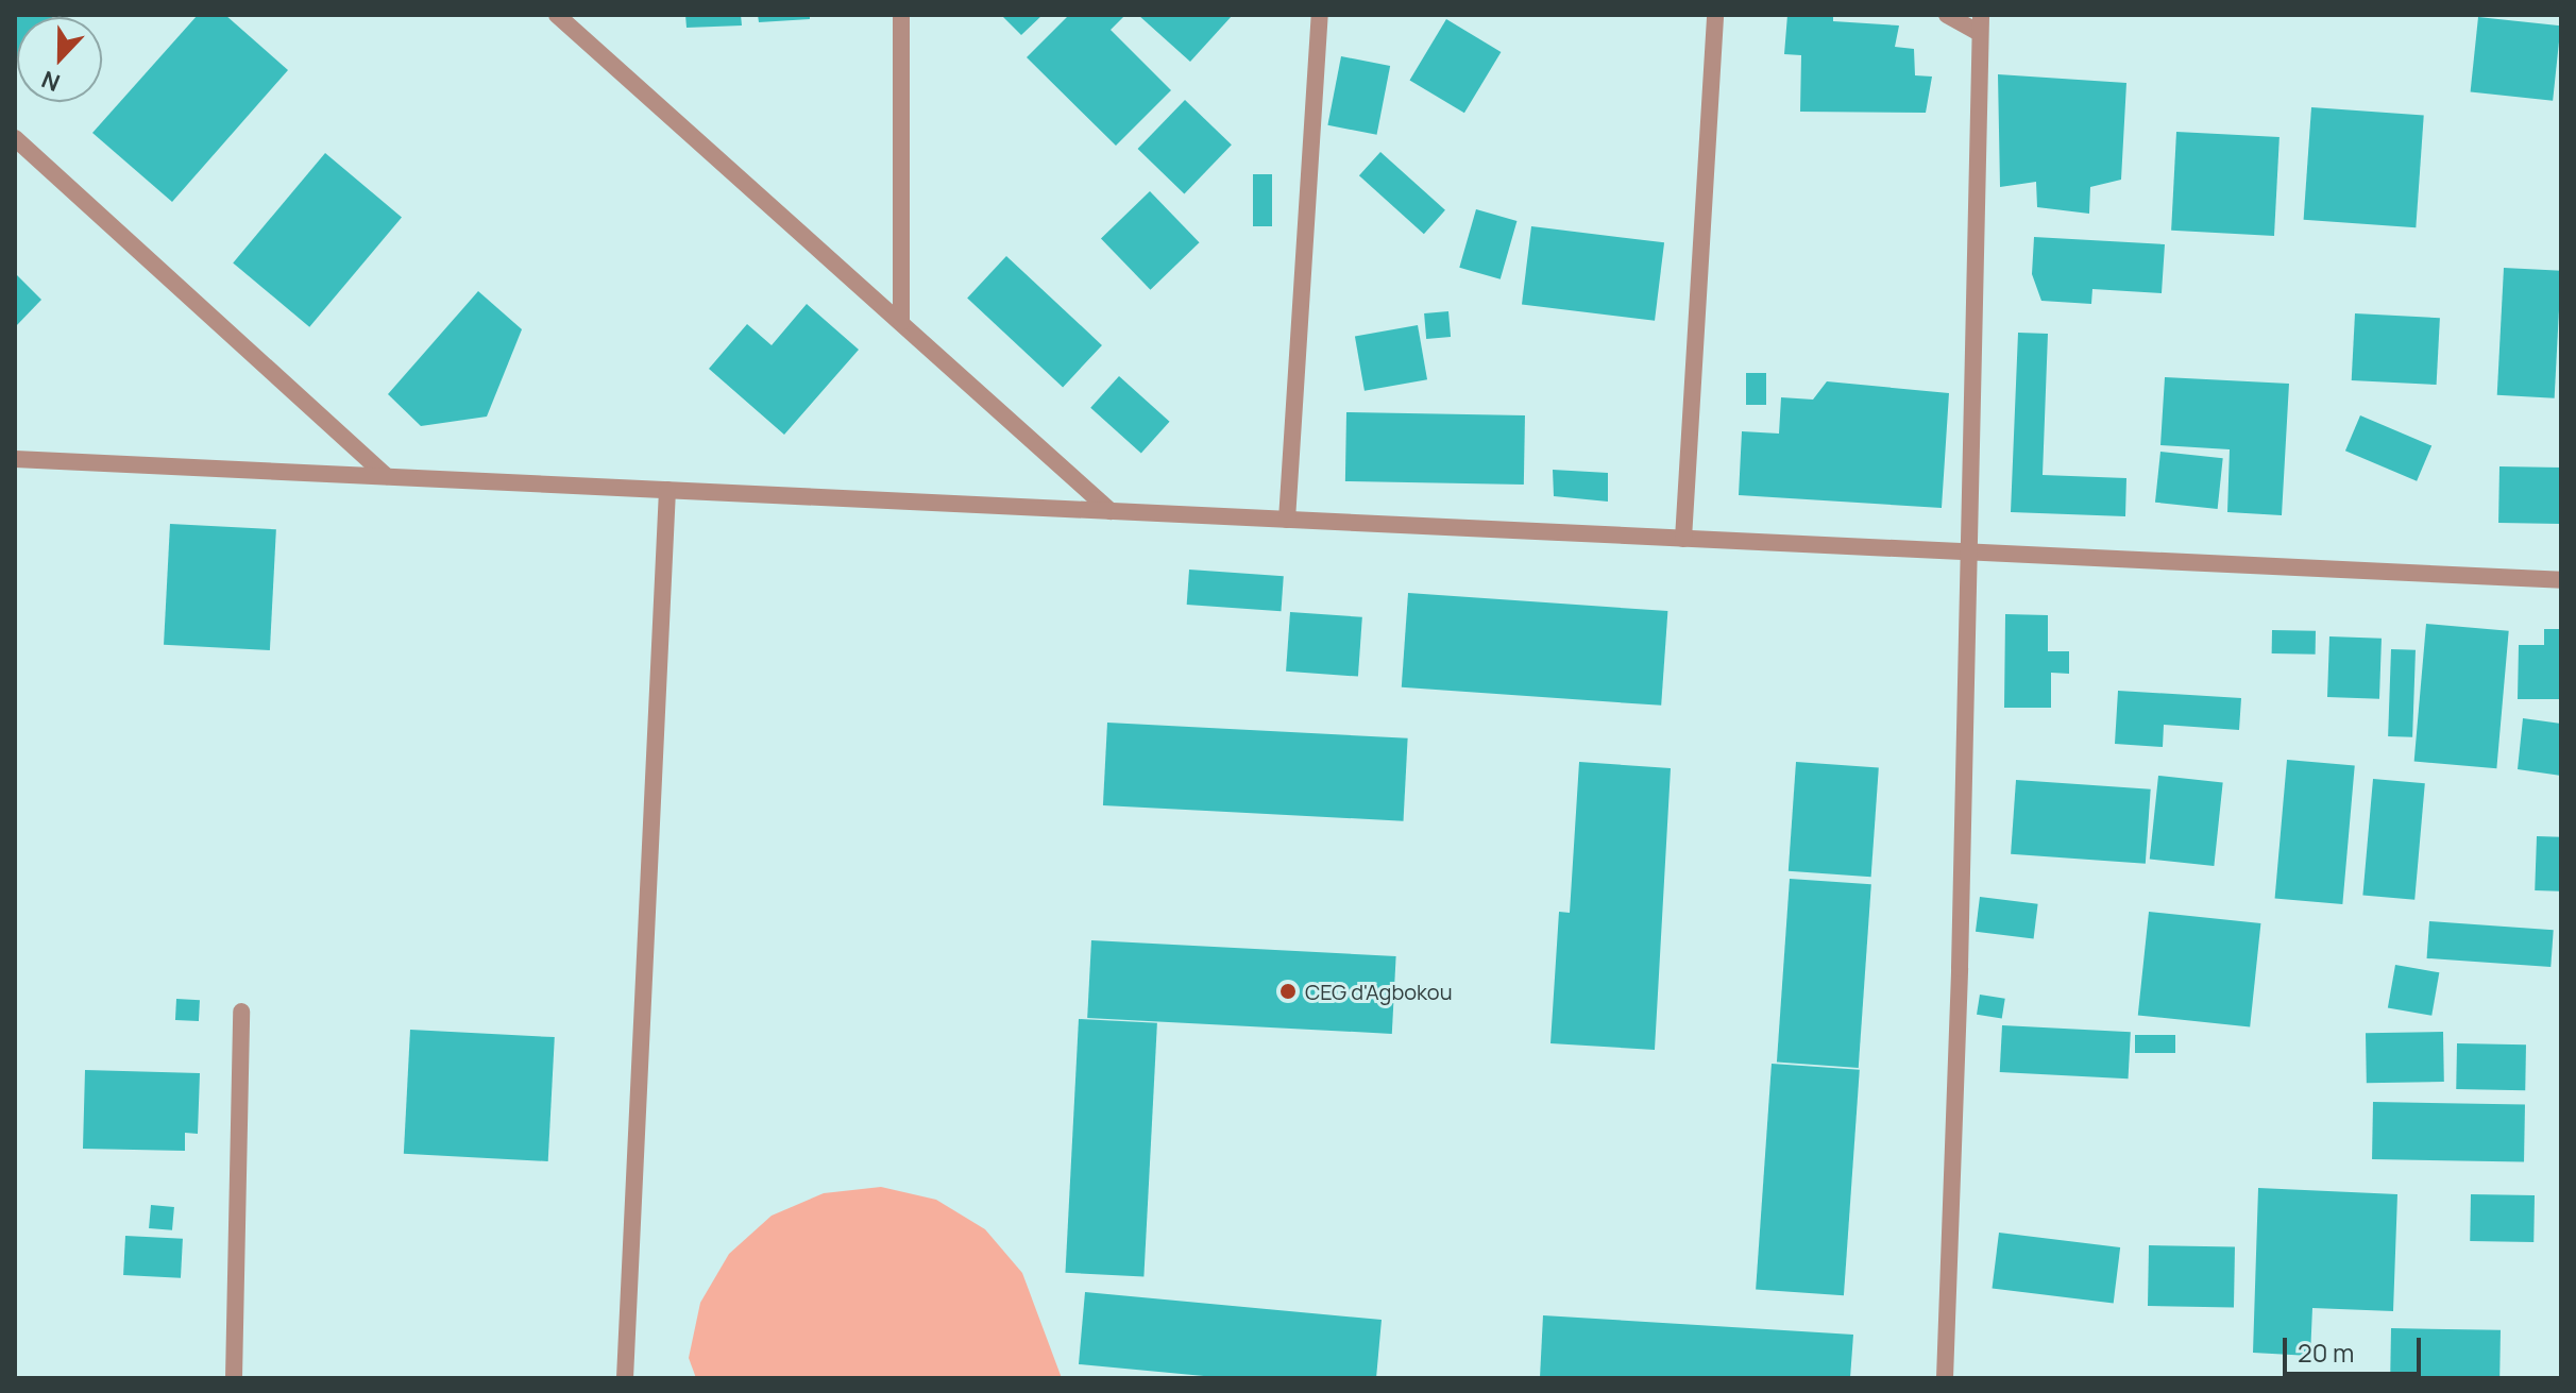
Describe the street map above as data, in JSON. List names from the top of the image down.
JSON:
{
  "places": ["CEG d'Agbokou"],
  "scale_bar": "20 m",
  "north": "bottom"
}
